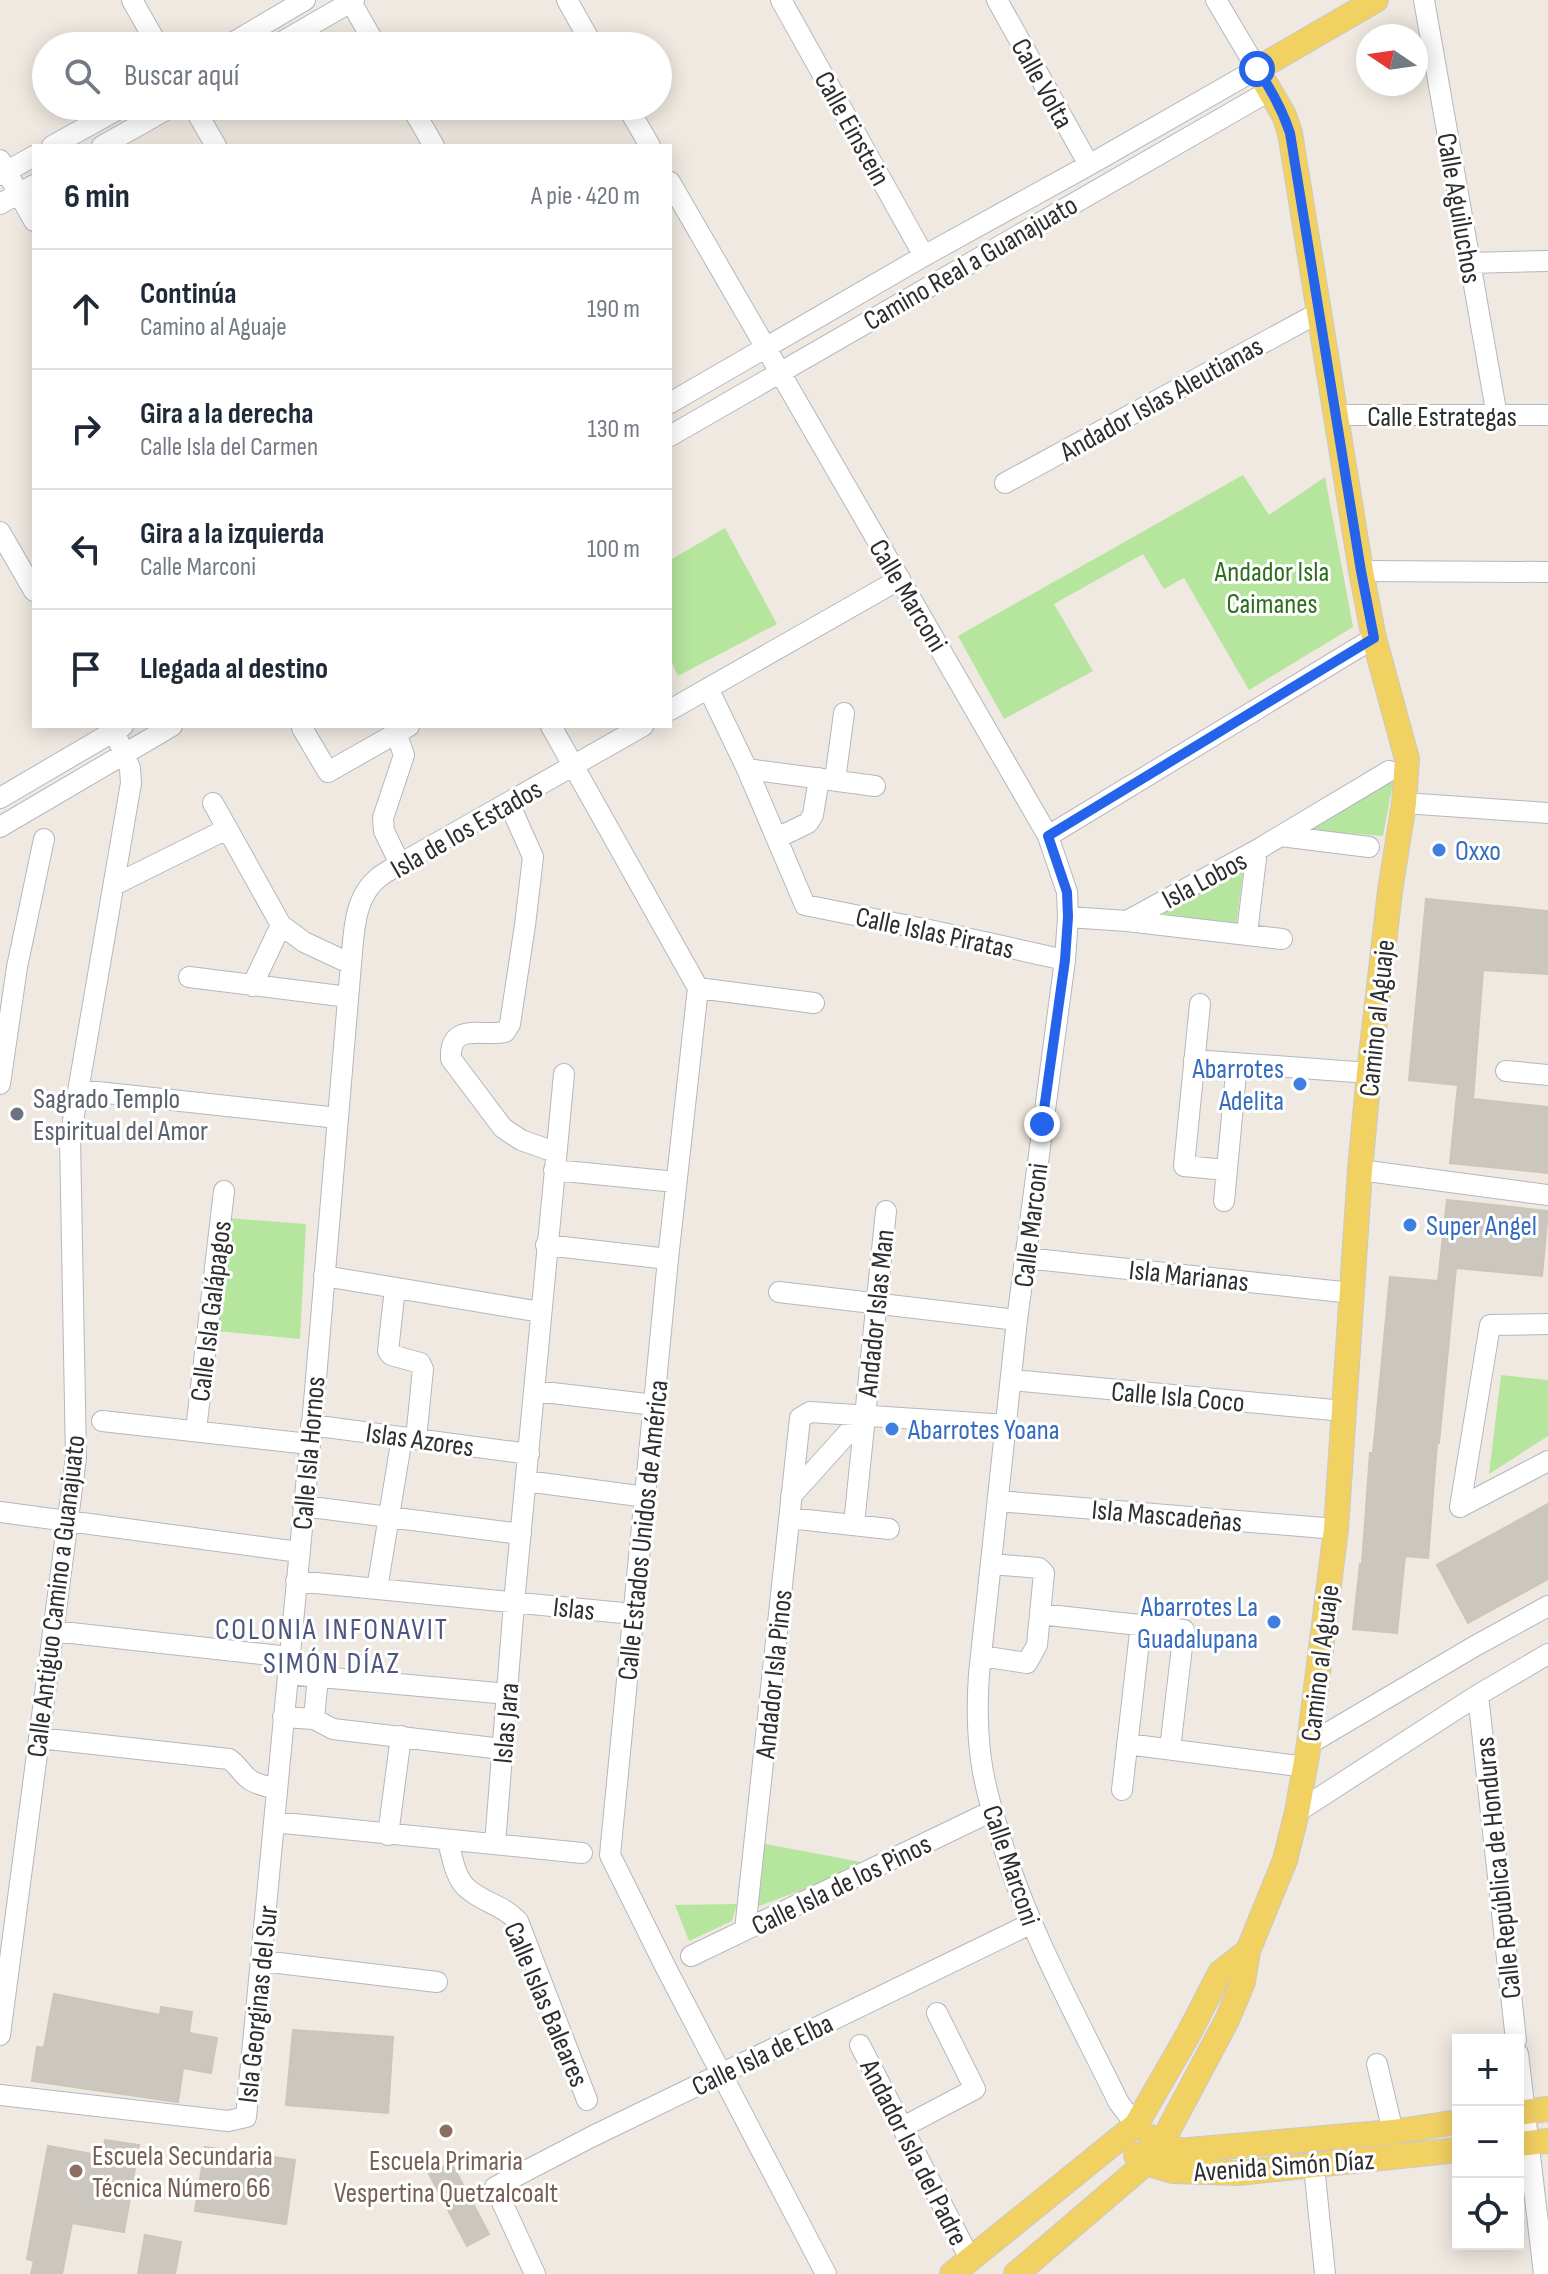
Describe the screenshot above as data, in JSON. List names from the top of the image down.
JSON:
{
  "streets": {
    "main road": ["Camino al Aguaje", "Avenida Simón Díaz"],
    "street": [
      "Calle Volta",
      "Calle Einstein",
      "Calle Aguiluchos",
      "Camino Real a Guanajuato",
      "Andador Islas Aleutianas",
      "Calle Estrategas",
      "Calle Marconi",
      "Isla de los Estados",
      "Isla Lobos",
      "Calle Islas Piratas",
      "Isla Marianas",
      "Calle Isla Galápagos",
      "Andador Islas Man",
      "Calle Isla Coco",
      "Islas Azores",
      "Calle Isla Hornos",
      "Isla Mascadeñas",
      "Calle Estados Unidos de América",
      "Calle Antiguo Camino a Guanajuato",
      "Islas",
      "Andador Isla Pinos",
      "Islas Jara",
      "Calle República de Honduras",
      "Calle Isla de los Pinos",
      "Isla Georginas del Sur",
      "Calle Islas Baleares",
      "Calle Isla de Elba",
      "Andador Isla del Padre"
    ]
  },
  "crossings": [
    ["Calle Volta", "Camino Real a Guanajuato"],
    ["Calle Einstein", "Camino Real a Guanajuato"],
    ["Calle Aguiluchos", "Calle Estrategas"],
    ["Camino Real a Guanajuato", "Calle Marconi"],
    ["Camino Real a Guanajuato", "Camino al Aguaje"],
    ["Andador Islas Aleutianas", "Camino al Aguaje"],
    ["Calle Estrategas", "Camino al Aguaje"],
    ["Calle Marconi", "Isla Lobos"],
    ["Calle Marconi", "Calle Islas Piratas"],
    ["Calle Marconi", "Camino al Aguaje"],
    ["Calle Marconi", "Isla Marianas"],
    ["Calle Marconi", "Calle Isla Coco"],
    ["Calle Marconi", "Isla Mascadeñas"],
    ["Calle Marconi", "Calle Isla de los Pinos"],
    ["Calle Marconi", "Calle Isla de Elba"],
    ["Calle Marconi", "Avenida Simón Díaz"],
    ["Isla de los Estados", "Calle Isla Hornos"],
    ["Camino al Aguaje", "Isla Marianas"],
    ["Camino al Aguaje", "Calle Isla Coco"],
    ["Camino al Aguaje", "Isla Mascadeñas"],
    ["Camino al Aguaje", "Andador Isla del Padre"],
    ["Camino al Aguaje", "Avenida Simón Díaz"],
    ["Calle Isla Galápagos", "Islas Azores"],
    ["Andador Islas Man", "Andador Isla Pinos"],
    ["Islas Azores", "Calle Isla Hornos"],
    ["Islas Azores", "Islas Jara"],
    ["Calle Isla Hornos", "Isla Georginas del Sur"],
    ["Calle Estados Unidos de América", "Islas"],
    ["Calle Estados Unidos de América", "Calle Isla de Elba"],
    ["Islas", "Islas Jara"],
    ["Andador Isla Pinos", "Calle Isla de los Pinos"]
  ],
  "districts": ["COLONIA INFONAVIT SIMÓN DÍAZ"],
  "parks": ["Andador Isla Caimanes"],
  "places": [
    "Oxxo",
    "Abarrotes Adelita",
    "Sagrado Templo Espiritual del Amor",
    "Super Angel",
    "Abarrotes Yoana",
    "Abarrotes La Guadalupana",
    "Escuela Primaria Vespertina Quetzalcoalt",
    "Escuela Secundaria Técnica Número 66"
  ],
  "north": "left",
  "page": {
    "search": "Buscar aquí",
    "heading": ["6 min", "A pie · 420 m"],
    "list": [
      ["Continúa", "Camino al Aguaje", "190 m"],
      ["Gira a la derecha", "Calle Isla del Carmen", "130 m"],
      ["Gira a la izquierda", "Calle Marconi", "100 m"],
      "Llegada al destino"
    ],
    "map_buttons": ["+", "−"]
  }
}
